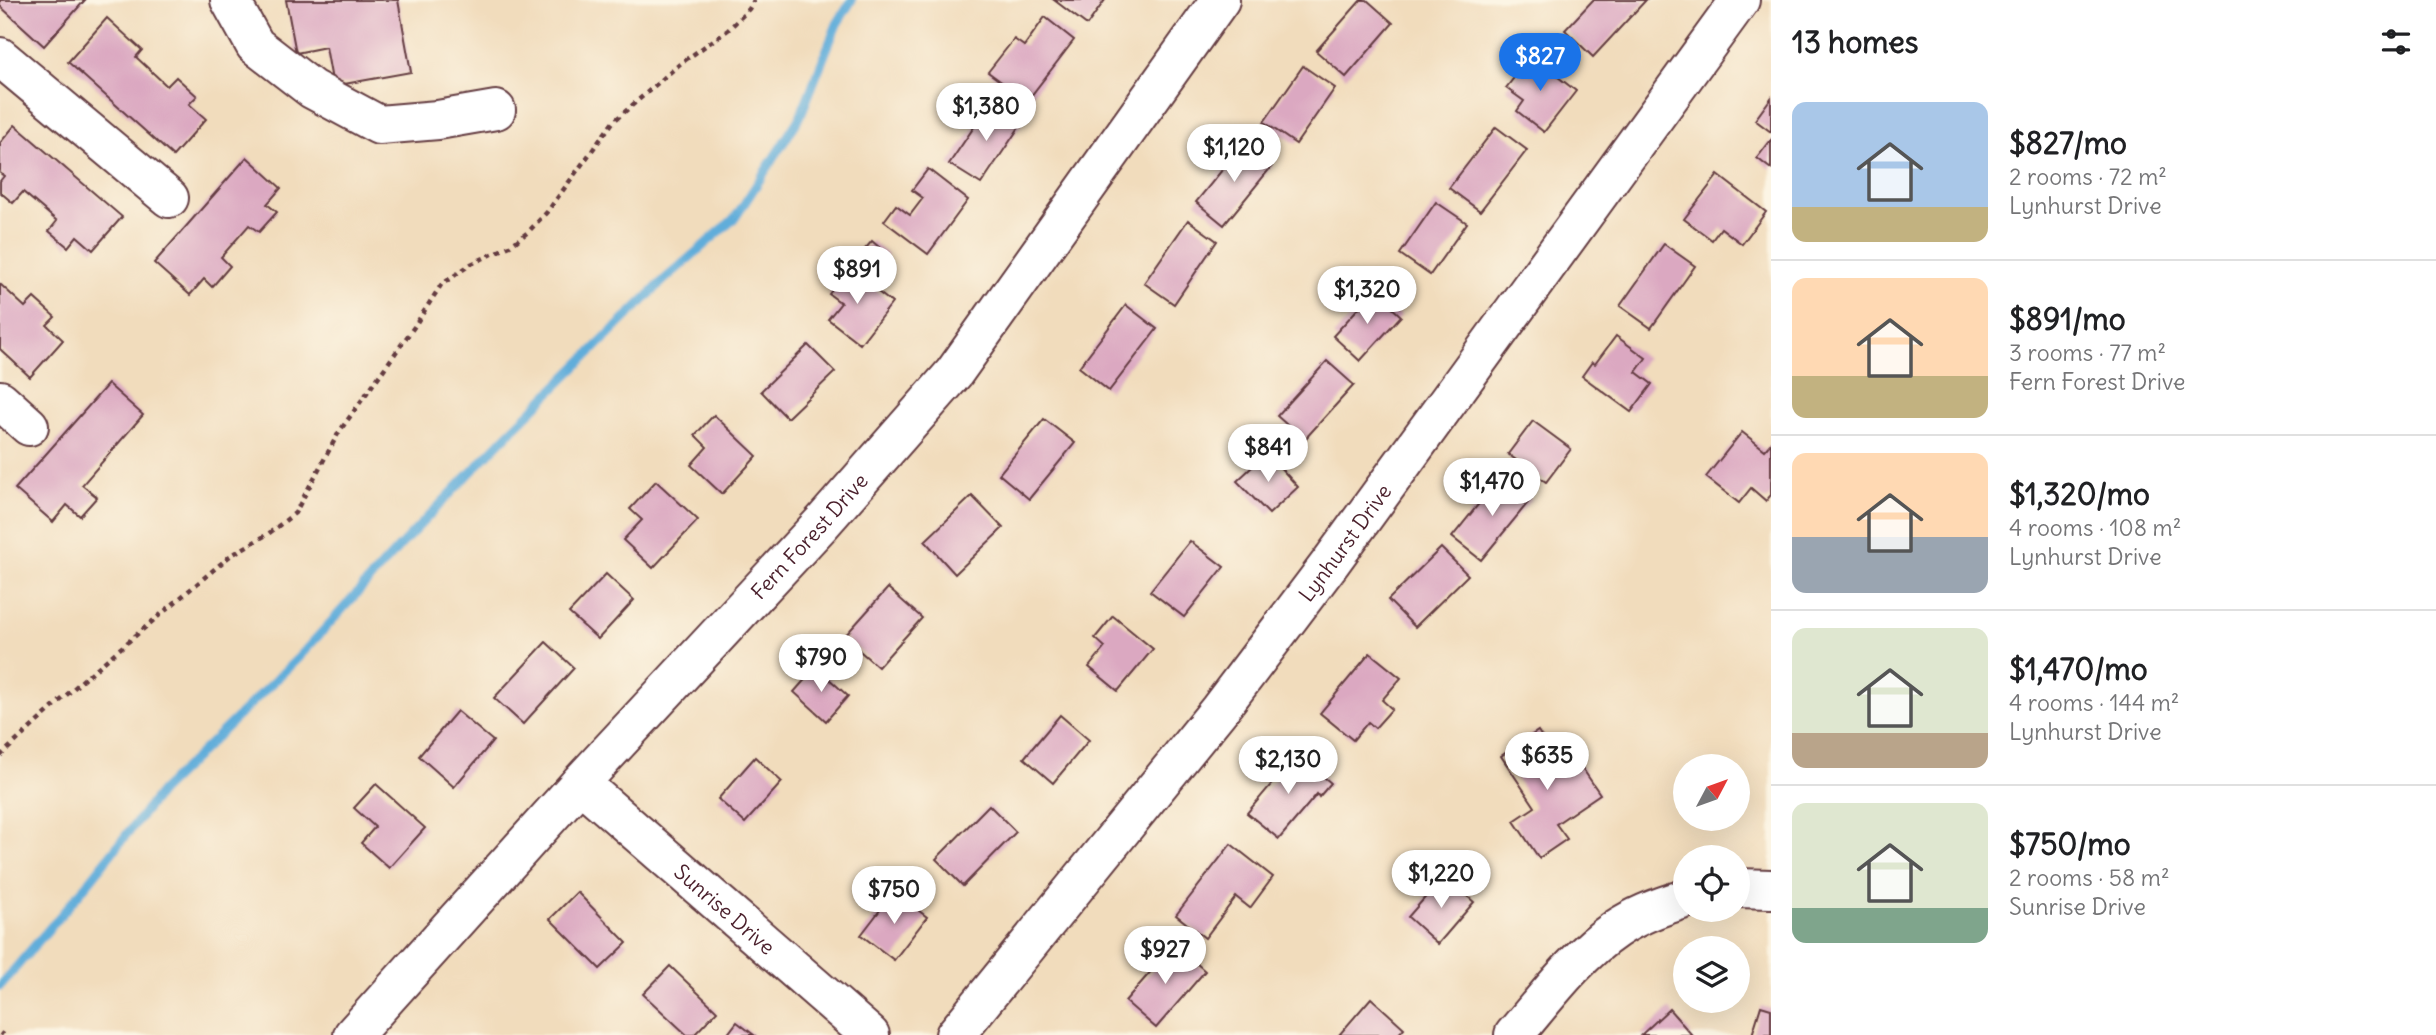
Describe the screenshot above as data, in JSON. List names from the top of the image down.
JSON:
{
  "streets": {
    "street": ["Fern Forest Drive", "Lynhurst Drive", "Sunrise Drive"]
  },
  "crossings": [
    ["Fern Forest Drive", "Sunrise Drive"]
  ],
  "north": "top right",
  "page": {
    "heading": "13 homes",
    "price": [
      "$827",
      "$1,380",
      "$1,120",
      "$891",
      "$1,320",
      "$841",
      "$1,470",
      "$790",
      "$635",
      "$2,130",
      "$1,220",
      "$750",
      "$927"
    ],
    "list": [
      {
        "name": "$827/mo",
        "note": "2 rooms · 72 m² · Lynhurst Drive"
      },
      {
        "name": "$891/mo",
        "note": "3 rooms · 77 m² · Fern Forest Drive"
      },
      {
        "name": "$1,320/mo",
        "note": "4 rooms · 108 m² · Lynhurst Drive"
      },
      {
        "name": "$1,470/mo",
        "note": "4 rooms · 144 m² · Lynhurst Drive"
      },
      {
        "name": "$750/mo",
        "note": "2 rooms · 58 m² · Sunrise Drive"
      }
    ]
  }
}
